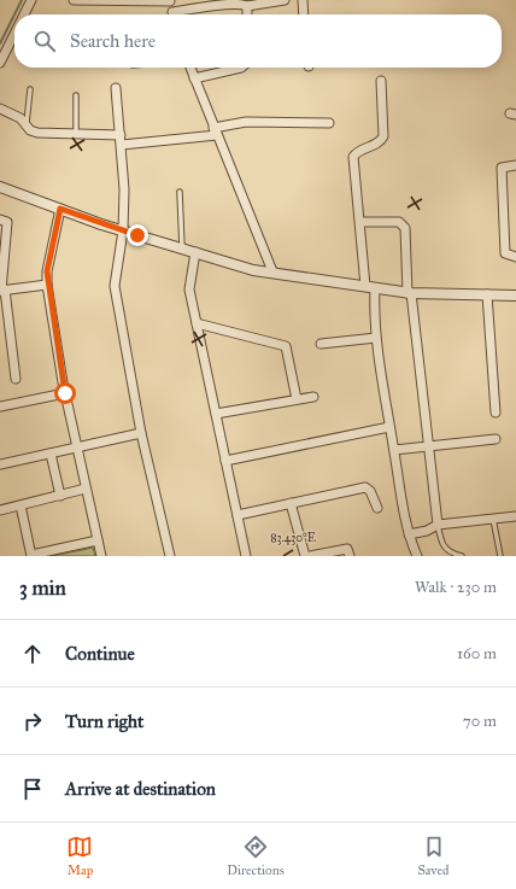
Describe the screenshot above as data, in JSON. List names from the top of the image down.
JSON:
{
  "page": {
    "search": "Search here",
    "heading": ["3 min", "Walk · 230 m"],
    "list": [
      ["Continue", "160 m"],
      ["Turn right", "70 m"],
      "Arrive at destination"
    ],
    "nav": ["Map", "Directions", "Saved"]
  },
  "coordinates": ["83.430°E"]
}
